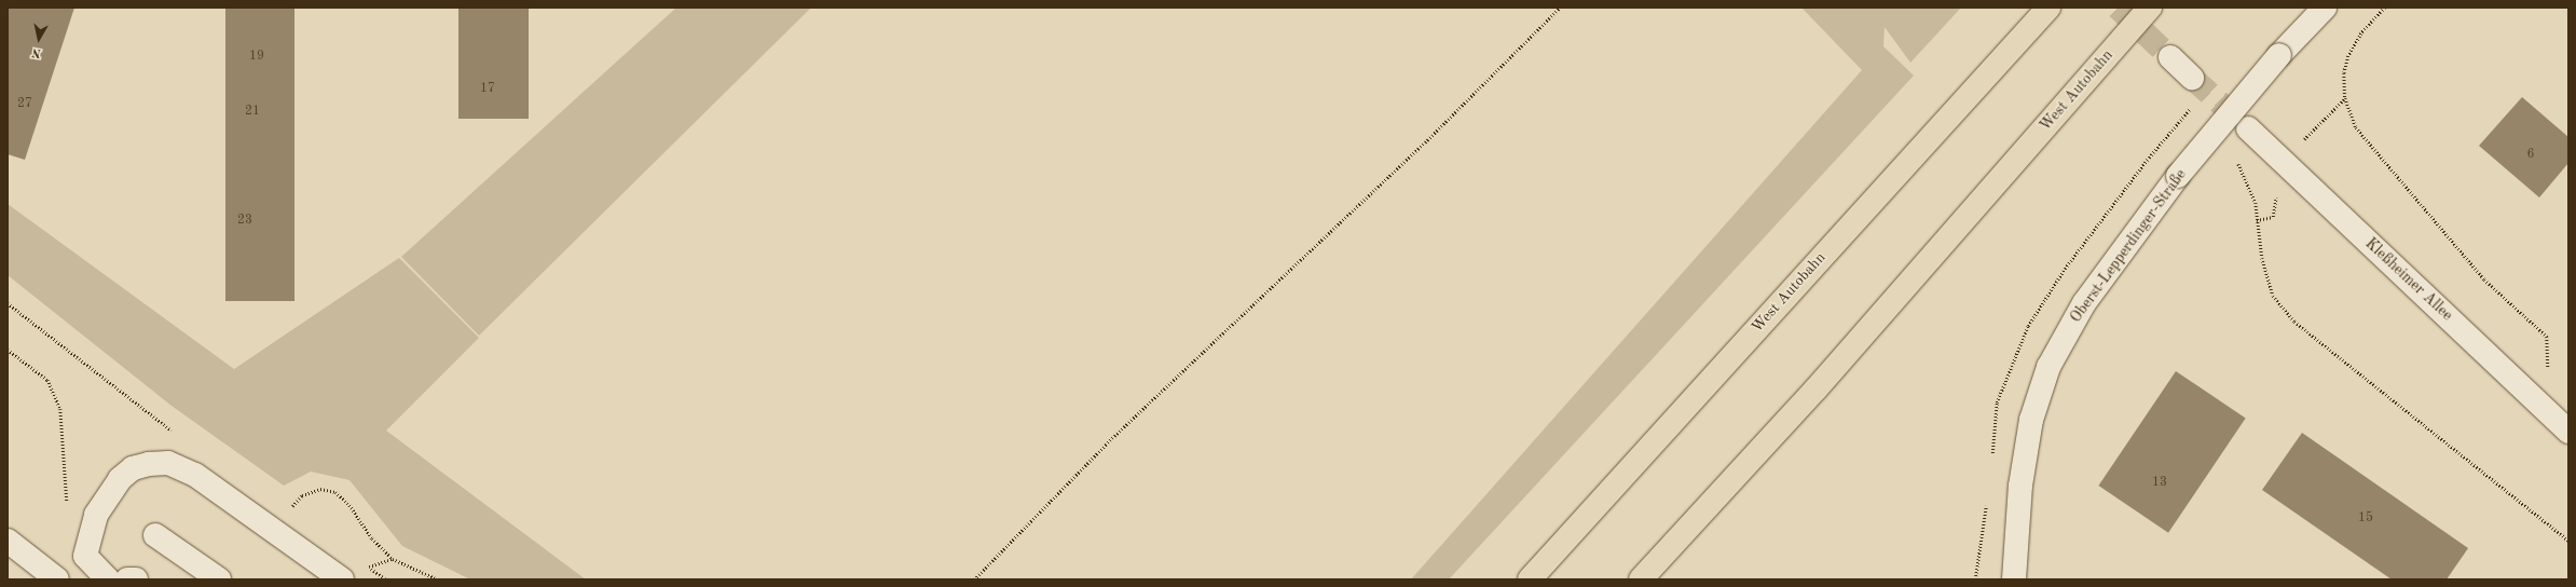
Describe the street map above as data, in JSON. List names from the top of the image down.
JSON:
{
  "streets": {
    "highway": ["West Autobahn"],
    "street": ["Oberst-Lepperdinger-Straße", "Kleßheimer Allee"]
  },
  "house_numbers": [
    "19",
    "17",
    "27",
    "21",
    "6",
    "23",
    "13",
    "15"
  ],
  "north": "bottom"
}
